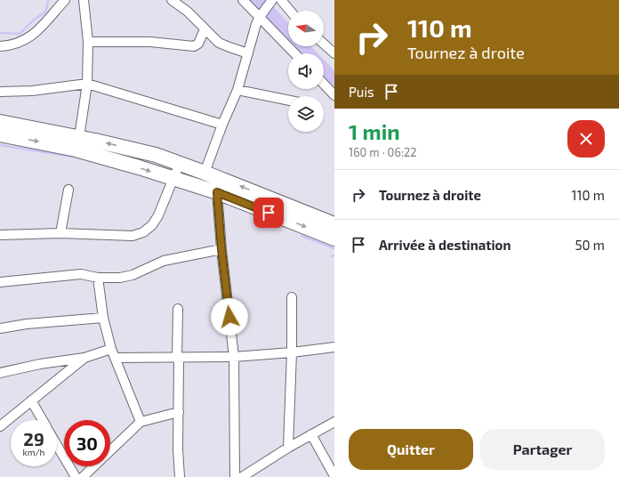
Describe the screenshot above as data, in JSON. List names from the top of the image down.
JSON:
{
  "north": "left",
  "page": {
    "turn": ["110 m", "Tournez à droite"],
    "then": "Puis",
    "heading": ["1 min", "160 m · 06:22"],
    "list": [
      {
        "name": "Tournez à droite",
        "value": "110 m"
      },
      {
        "name": "Arrivée à destination",
        "value": "50 m"
      }
    ],
    "speed": "29 km/h",
    "limit": "30",
    "buttons": ["Quitter", "Partager"]
  }
}
